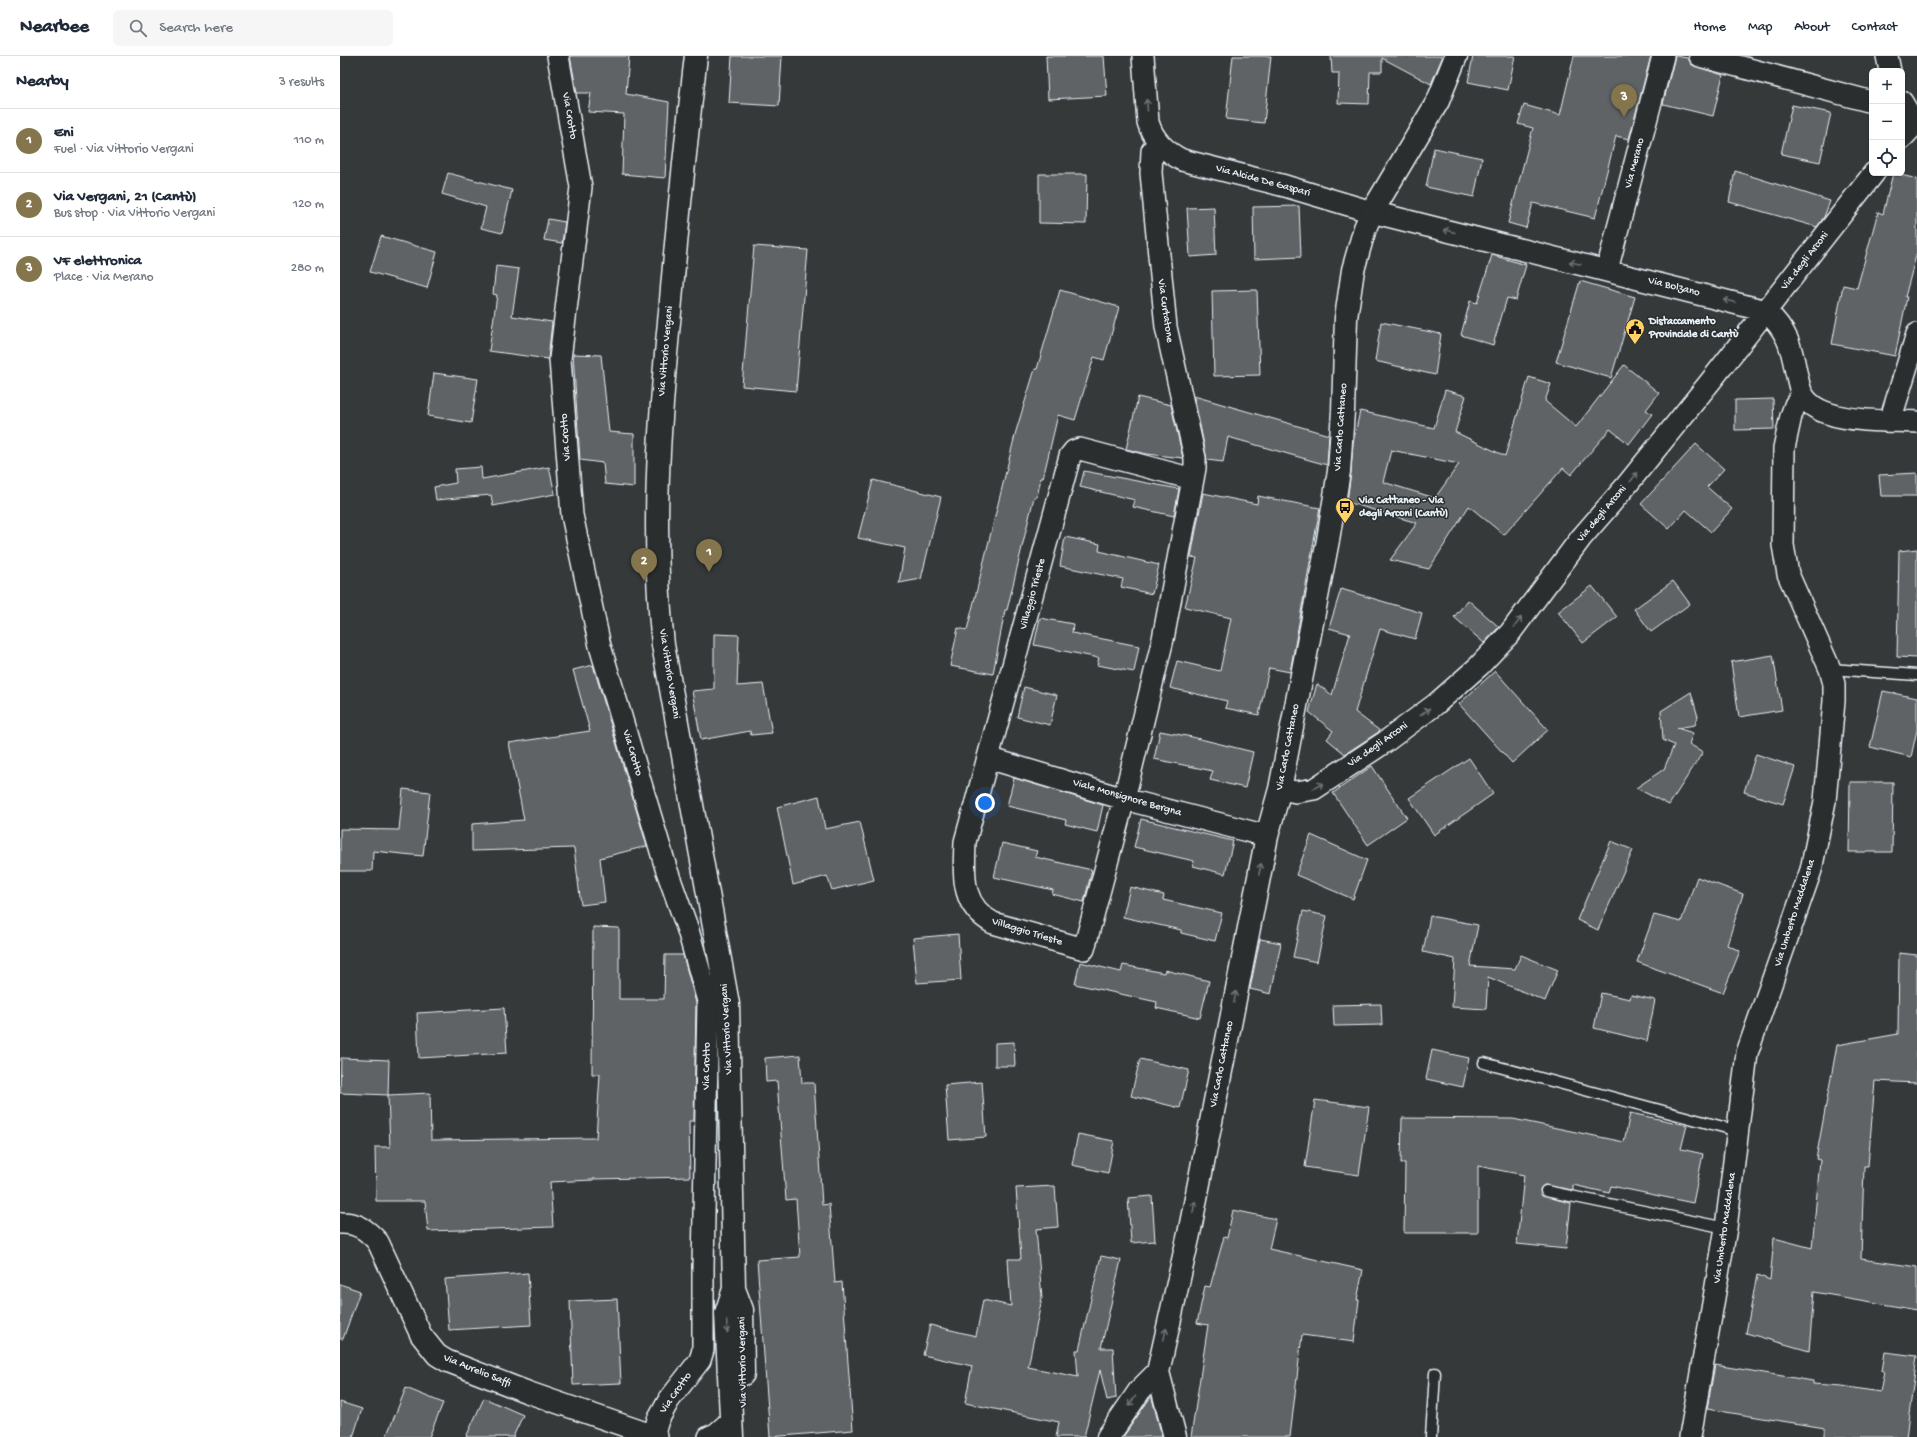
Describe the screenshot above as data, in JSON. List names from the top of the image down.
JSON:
{
  "streets": {
    "street": [
      "Via Crotto",
      "Via Merano",
      "Via Alcide De Gaspari",
      "Via degli Arconi",
      "Via Bolzano",
      "Via Curtatone",
      "Via Vittorio Vergani",
      "Via Carlo Cattaneo",
      "Villaggio Trieste",
      "Viale Monsignore Bergna",
      "Via Umberto Maddalena",
      "Via Aurelio Saffi"
    ]
  },
  "crossings": [
    ["Via Crotto", "Via Aurelio Saffi"],
    ["Via Merano", "Via Bolzano"],
    ["Via Alcide De Gaspari", "Via Bolzano"],
    ["Via Alcide De Gaspari", "Via Curtatone"],
    ["Via Alcide De Gaspari", "Via Carlo Cattaneo"],
    ["Via degli Arconi", "Via Bolzano"],
    ["Via degli Arconi", "Via Carlo Cattaneo"],
    ["Via Bolzano", "Via Carlo Cattaneo"],
    ["Via Curtatone", "Villaggio Trieste"],
    ["Via Carlo Cattaneo", "Viale Monsignore Bergna"],
    ["Villaggio Trieste", "Viale Monsignore Bergna"]
  ],
  "one_way": ["Via degli Arconi", "Via Bolzano", "Via Carlo Cattaneo"],
  "places": {
    "public building": ["Distaccamento Provinciale di Cantù"],
    "bus stop": ["Via Cattaneo - Via degli Arconi (Cantù)"]
  },
  "page": {
    "header": "Nearbee",
    "search": "Search here",
    "nav": [
      "Home",
      "Map",
      "About",
      "Contact"
    ],
    "heading": ["Nearby", "3 results"],
    "map_buttons": ["+", "−"],
    "pins": ["3", "1", "2"],
    "list": [
      {
        "mark": "1",
        "name": "Eni",
        "note": "Fuel · Via Vittorio Vergani",
        "value": "110 m"
      },
      {
        "mark": "2",
        "name": "Via Vergani, 21 (Cantù)",
        "note": "Bus stop · Via Vittorio Vergani",
        "value": "120 m"
      },
      {
        "mark": "3",
        "name": "VF elettronica",
        "note": "Place · Via Merano",
        "value": "280 m"
      }
    ]
  }
}
